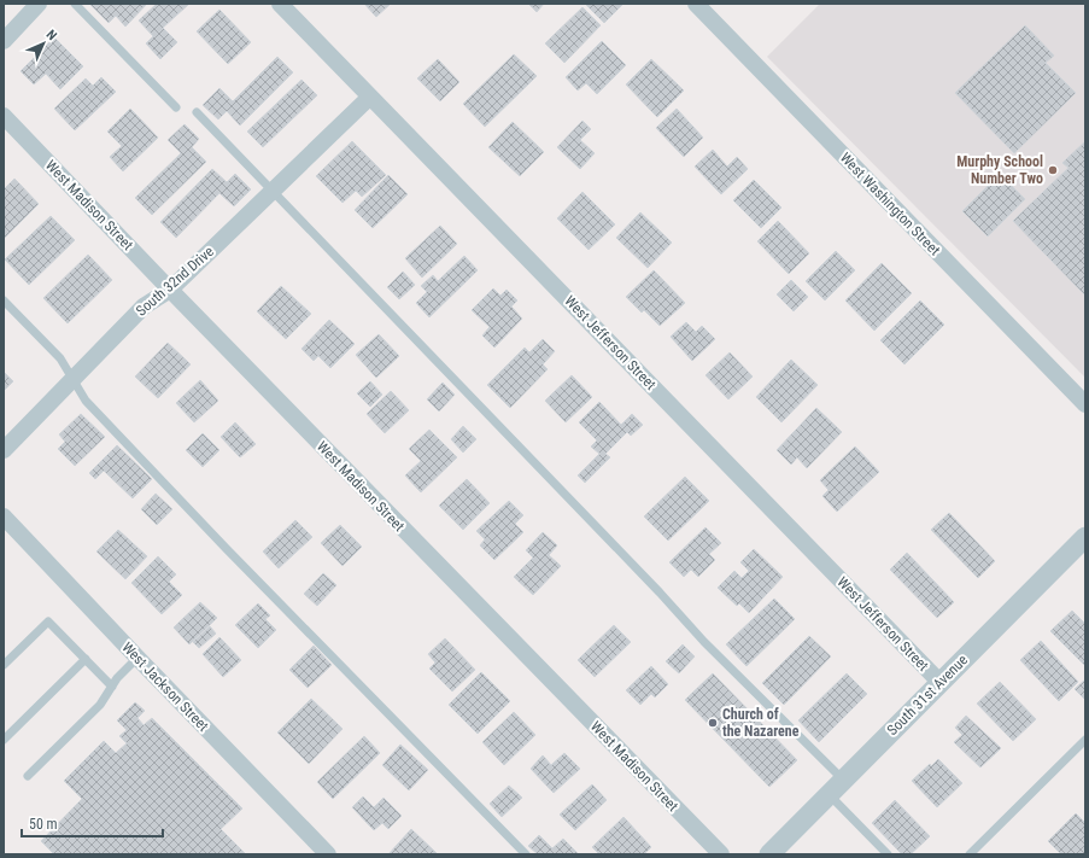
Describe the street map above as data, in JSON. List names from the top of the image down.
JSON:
{
  "streets": {
    "street": [
      "West Washington Street",
      "West Madison Street",
      "South 32nd Drive",
      "West Jefferson Street",
      "West Jackson Street",
      "South 31st Avenue"
    ]
  },
  "crossings": [
    ["West Madison Street", "South 32nd Drive"],
    ["South 32nd Drive", "West Jefferson Street"],
    ["West Jefferson Street", "South 31st Avenue"]
  ],
  "places": ["Murphy School Number Two", "Church of the Nazarene"],
  "scale_bar": "50 m",
  "north": "top right"
}
